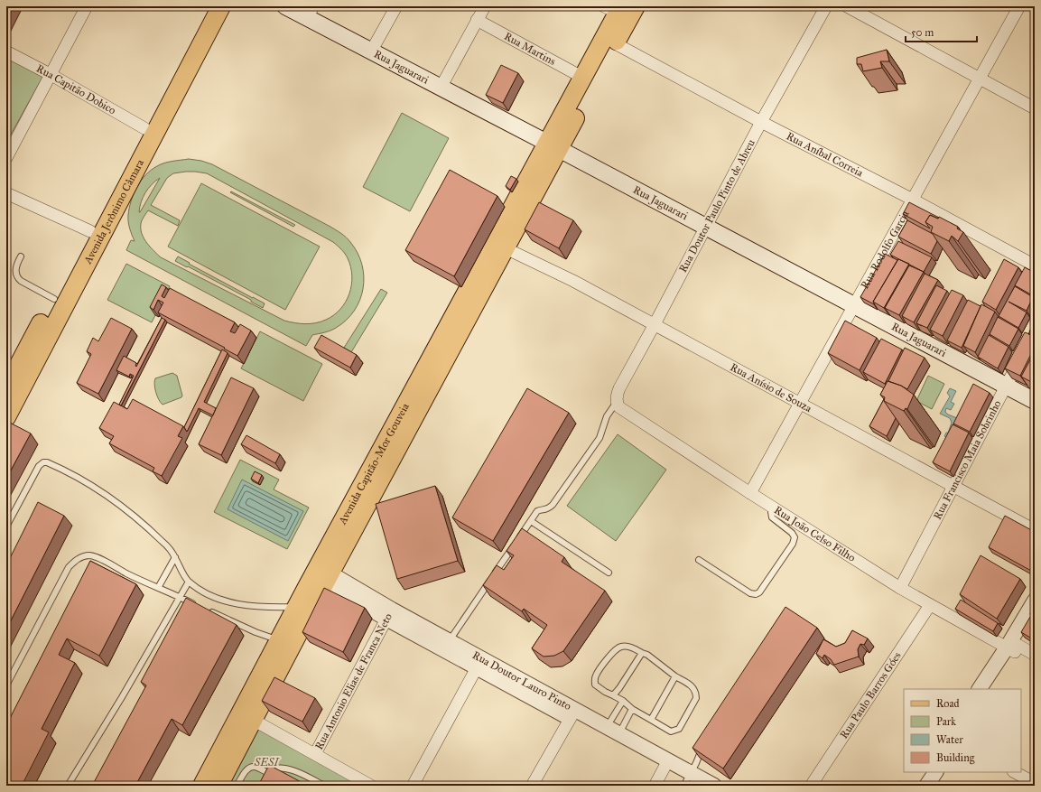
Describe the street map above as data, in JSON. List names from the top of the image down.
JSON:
{
  "streets": {
    "main road": ["Rua Jaguarari", "Avenida Jerônimo Câmara", "Avenida Capitão-Mor Gouveia"],
    "street": [
      "Rua Martins",
      "Rua Capitão Dobico",
      "Rua Aníbal Correia",
      "Rua Doutor Paulo Pinto de Abreu",
      "Rua Rodolfo Garcia",
      "Rua Anísio de Souza",
      "Rua Francisco Maia Sobrinho",
      "Rua João Celso Filho",
      "Rua Doutor Lauro Pinto",
      "Rua Antonio Elias de Franca Neto",
      "Rua Paulo Barros Góes"
    ]
  },
  "crossings": [
    ["Rua Jaguarari", "Rua Doutor Paulo Pinto de Abreu"],
    ["Rua Jaguarari", "Rua Rodolfo Garcia"],
    ["Rua Jaguarari", "Rua Francisco Maia Sobrinho"],
    ["Rua Jaguarari", "Avenida Capitão-Mor Gouveia"],
    ["Rua Capitão Dobico", "Avenida Jerônimo Câmara"],
    ["Rua Aníbal Correia", "Rua Doutor Paulo Pinto de Abreu"],
    ["Rua Aníbal Correia", "Rua Rodolfo Garcia"],
    ["Rua Doutor Paulo Pinto de Abreu", "Rua Anísio de Souza"],
    ["Rua Doutor Paulo Pinto de Abreu", "Rua João Celso Filho"],
    ["Rua Rodolfo Garcia", "Rua Anísio de Souza"],
    ["Rua Rodolfo Garcia", "Rua João Celso Filho"],
    ["Rua Anísio de Souza", "Rua Francisco Maia Sobrinho"],
    ["Rua Anísio de Souza", "Avenida Capitão-Mor Gouveia"],
    ["Rua Francisco Maia Sobrinho", "Rua João Celso Filho"],
    ["Avenida Capitão-Mor Gouveia", "Rua Doutor Lauro Pinto"],
    ["Rua João Celso Filho", "Rua Paulo Barros Góes"],
    ["Rua Doutor Lauro Pinto", "Rua Antonio Elias de Franca Neto"]
  ],
  "parks": ["SESI"],
  "legend": [
    "Road",
    "Park",
    "Water",
    "Building"
  ],
  "scale_bar": "50 m"
}
